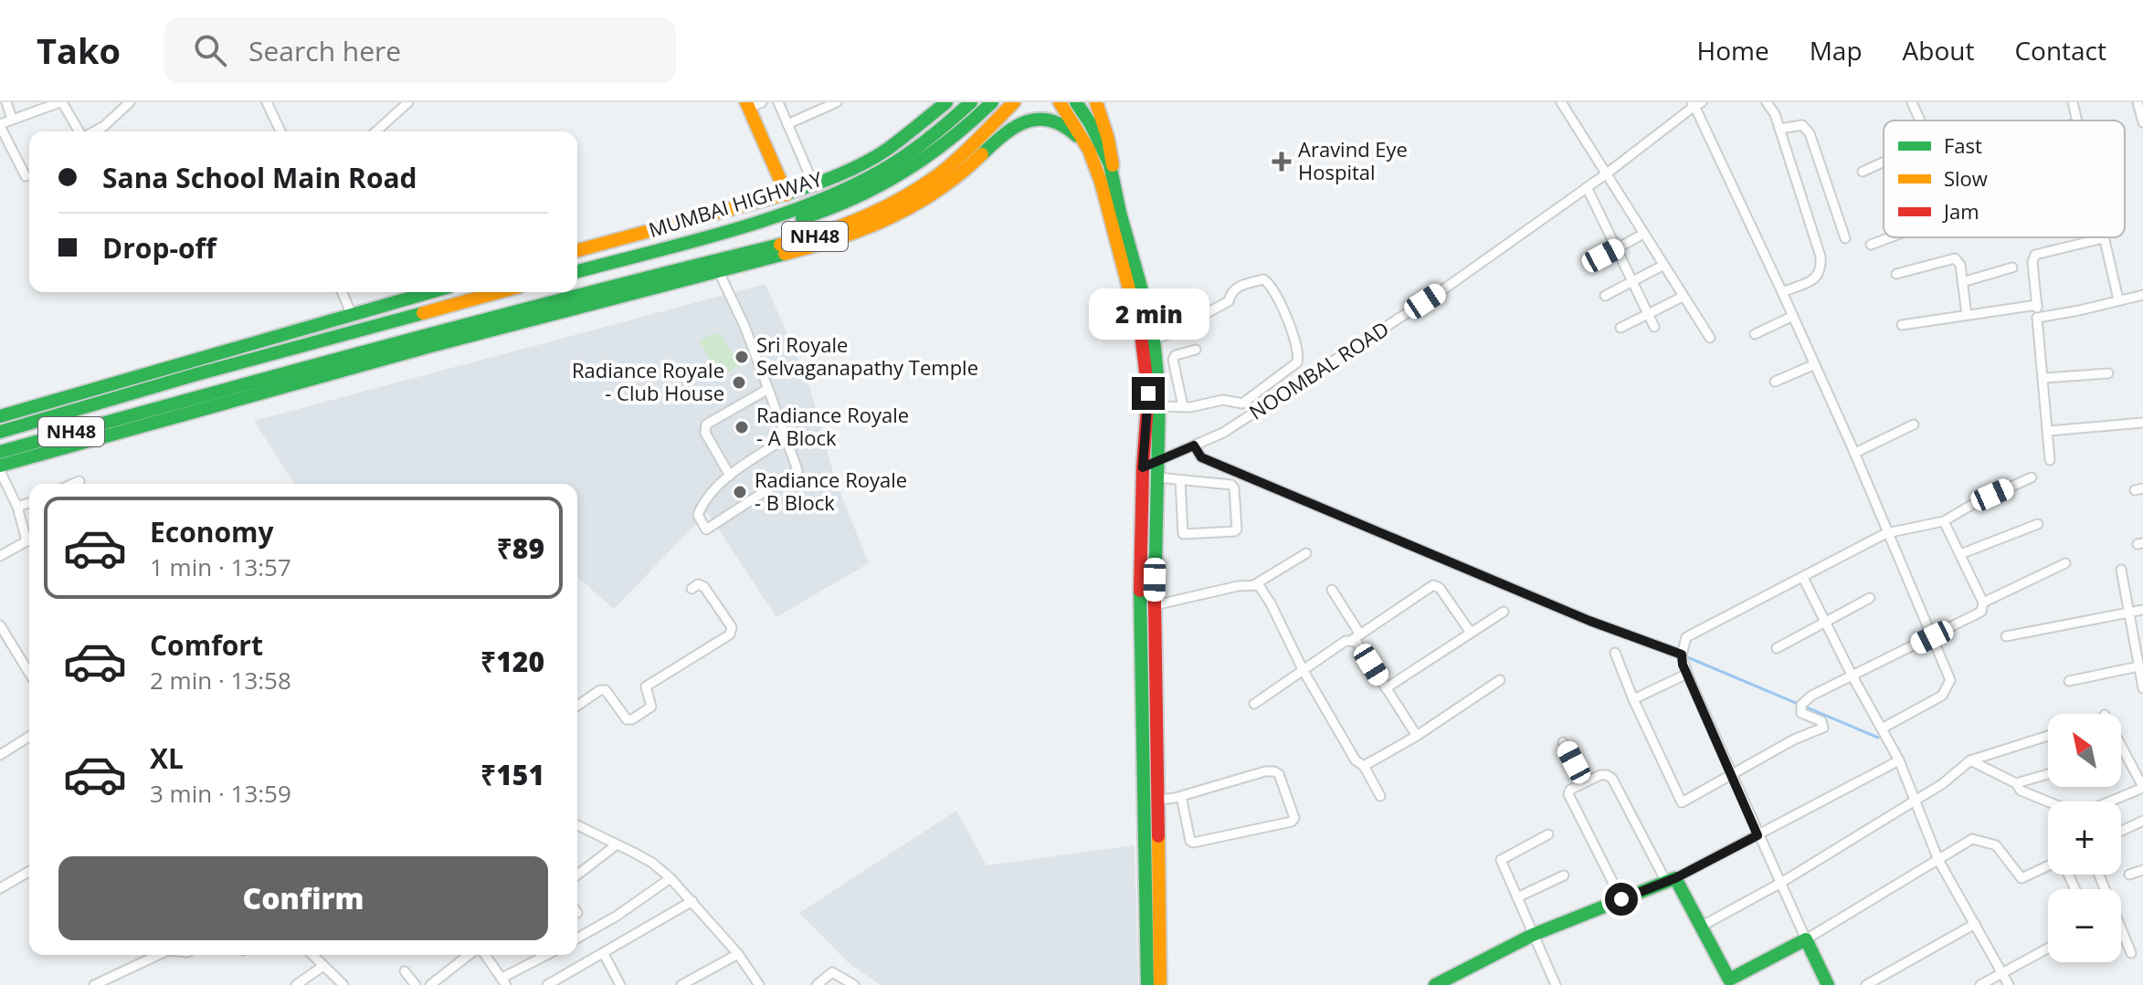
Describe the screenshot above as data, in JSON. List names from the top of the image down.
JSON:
{
  "streets": {
    "main road": ["MUMBAI HIGHWAY", "NH48"],
    "street": ["NOOMBAL ROAD"]
  },
  "places": {
    "health": ["Aravind Eye Hospital"],
    "other": [
      "Sri Royale Selvaganapathy Temple",
      "Radiance Royale - Club House",
      "Radiance Royale - A Block",
      "Radiance Royale - B Block"
    ]
  },
  "legend": ["Fast", "Slow", "Jam"],
  "north": "top left",
  "page": {
    "header": "Tako",
    "search": "Search here",
    "nav": [
      "Home",
      "Map",
      "About",
      "Contact"
    ],
    "banner": ["Sana School Main Road", "Drop-off"],
    "bubble": "2 min",
    "list": [
      {
        "name": "Economy",
        "note": "1 min · 13:57",
        "value": "₹89"
      },
      {
        "name": "Comfort",
        "note": "2 min · 13:58",
        "value": "₹120"
      },
      {
        "name": "XL",
        "note": "3 min · 13:59",
        "value": "₹151"
      }
    ],
    "map_buttons": ["+", "−"],
    "buttons": "Confirm"
  }
}
